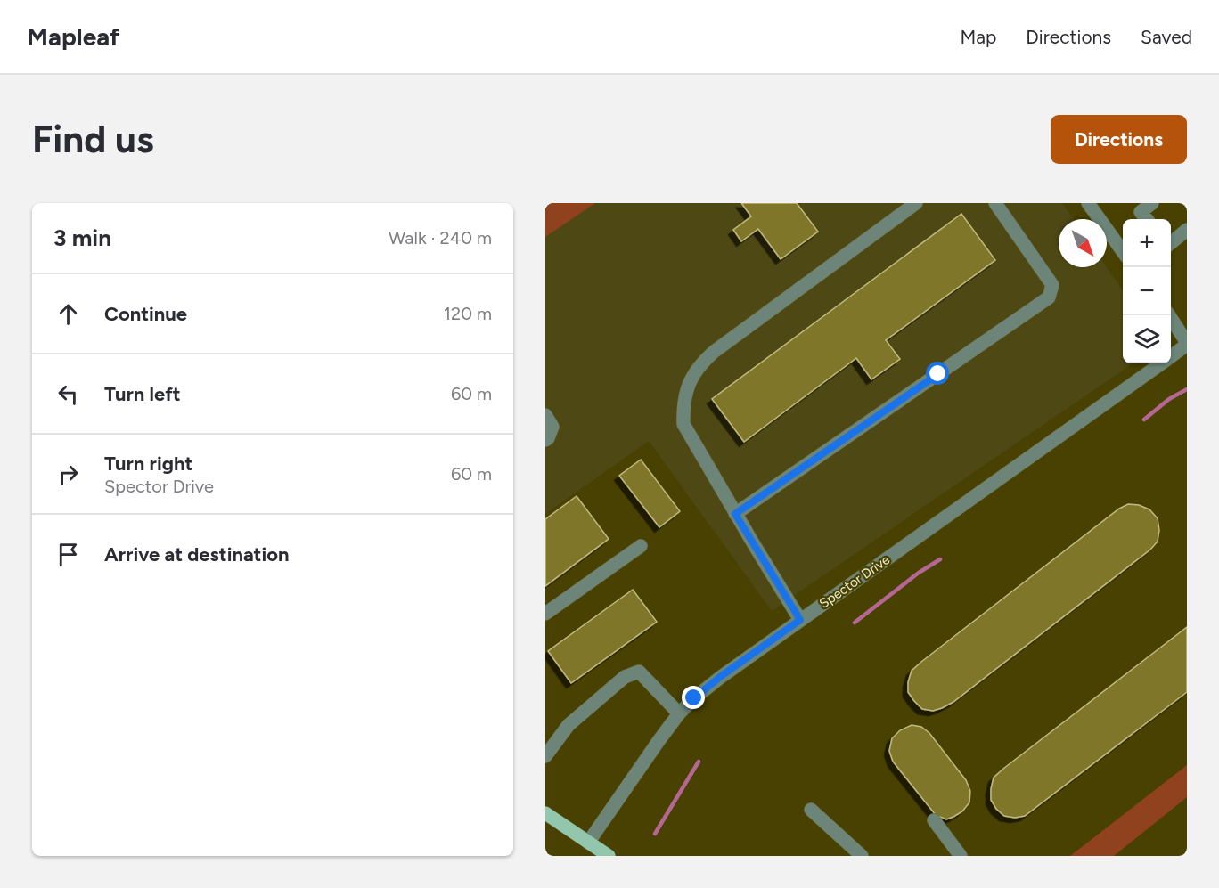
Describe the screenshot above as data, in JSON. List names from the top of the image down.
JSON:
{
  "streets": {
    "street": ["Spector Drive"]
  },
  "north": "bottom right",
  "page": {
    "header": "Mapleaf",
    "nav": ["Map", "Directions", "Saved"],
    "buttons": "Directions",
    "title": "Find us",
    "heading": ["3 min", "Walk · 240 m"],
    "map_buttons": ["+", "−"],
    "list": [
      ["Continue", "120 m"],
      ["Turn left", "60 m"],
      ["Turn right", "Spector Drive", "60 m"],
      "Arrive at destination"
    ]
  }
}
